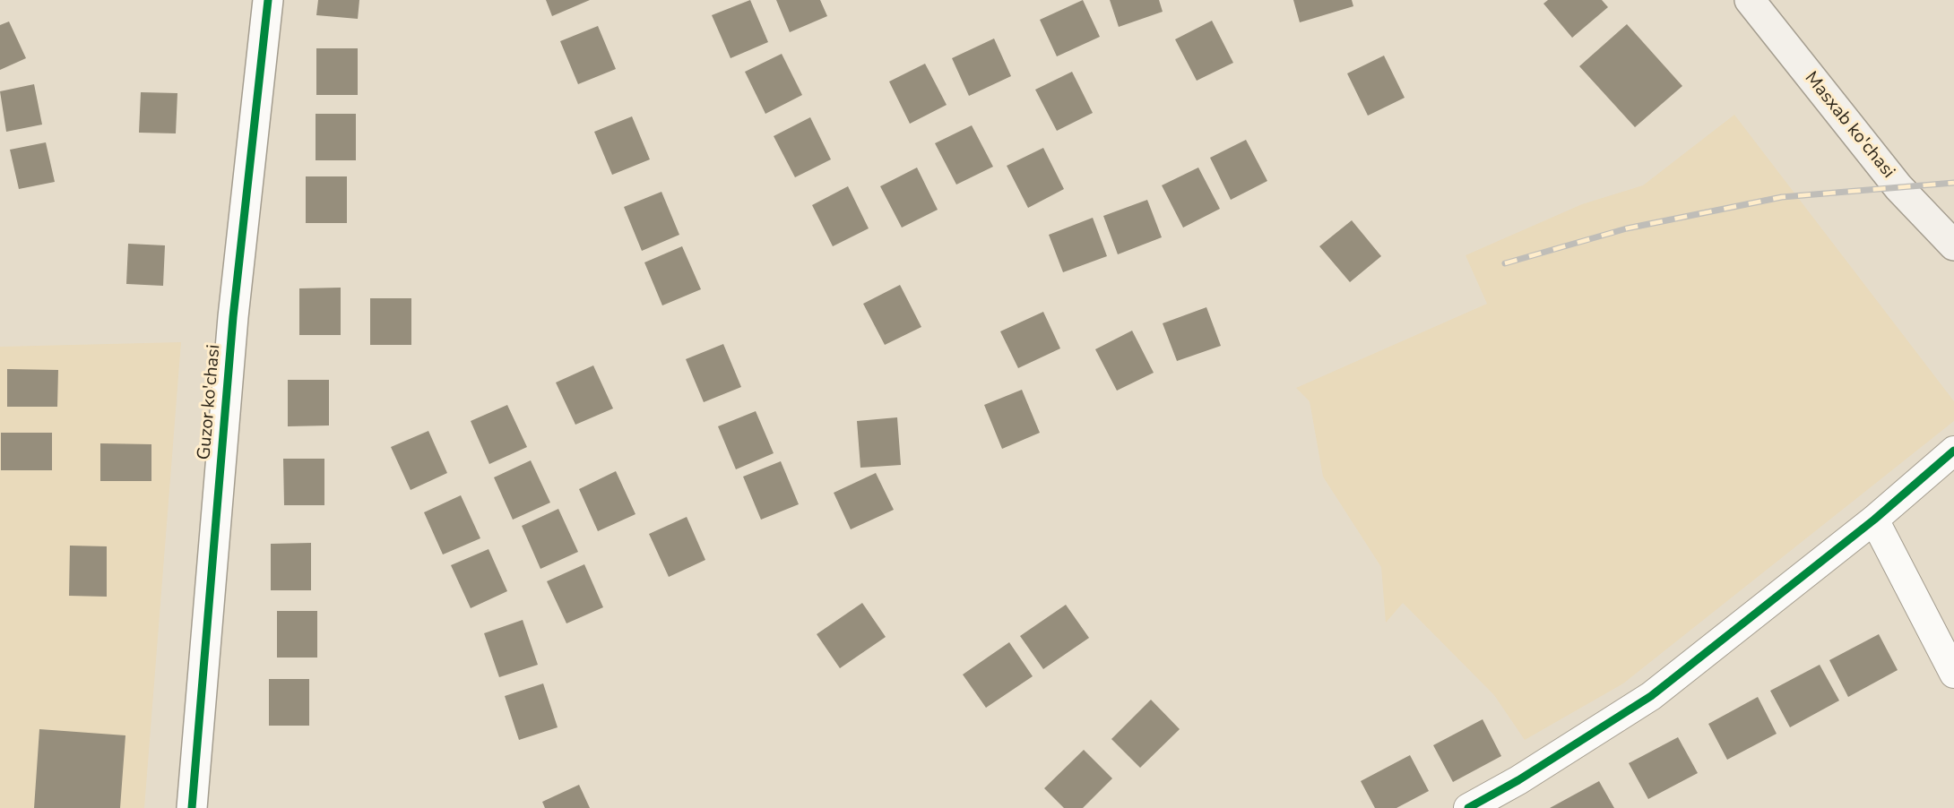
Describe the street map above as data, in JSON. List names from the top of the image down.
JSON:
{
  "streets": {
    "main road": ["Masxab ko'chasi"],
    "street": ["Guzor ko'chasi"]
  }
}
